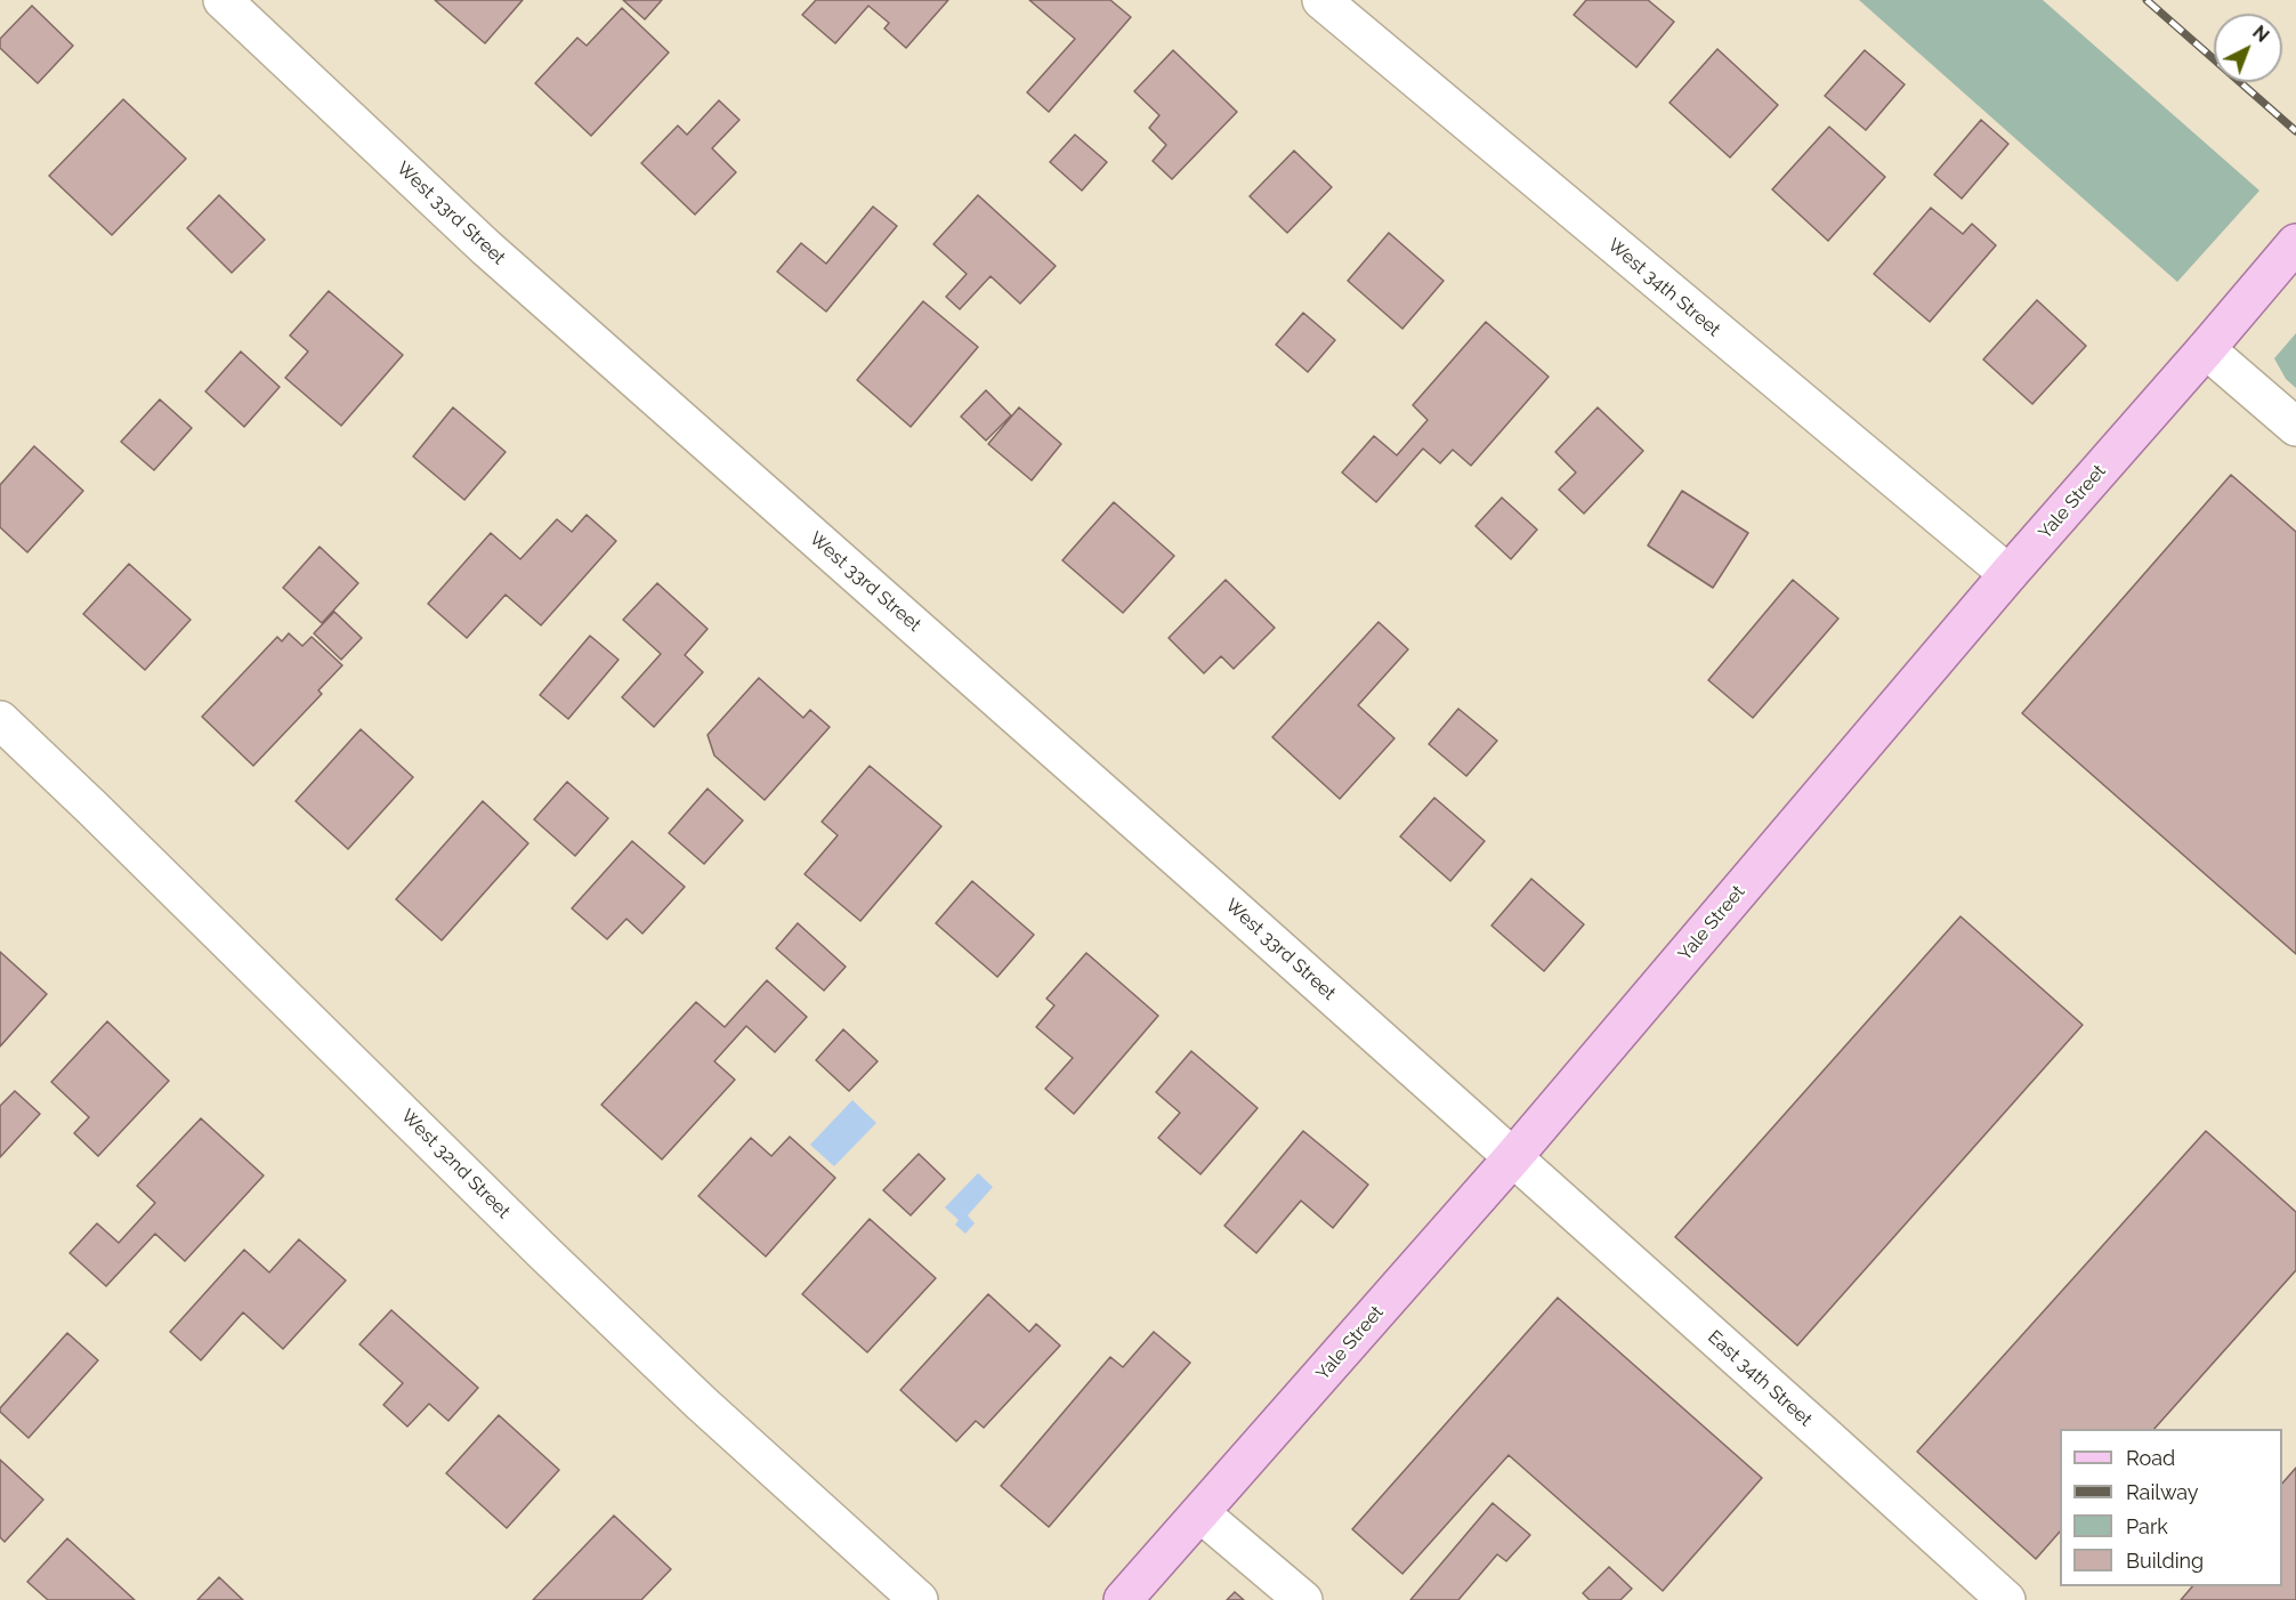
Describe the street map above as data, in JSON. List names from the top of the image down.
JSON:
{
  "streets": {
    "main road": ["Yale Street"],
    "street": [
      "West 33rd Street",
      "West 34th Street",
      "West 32nd Street",
      "East 34th Street"
    ]
  },
  "crossings": [
    ["West 33rd Street", "Yale Street"],
    ["West 33rd Street", "East 34th Street"],
    ["West 34th Street", "Yale Street"],
    ["Yale Street", "East 34th Street"]
  ],
  "legend": [
    "Road",
    "Railway",
    "Park",
    "Building"
  ],
  "north": "top right"
}
